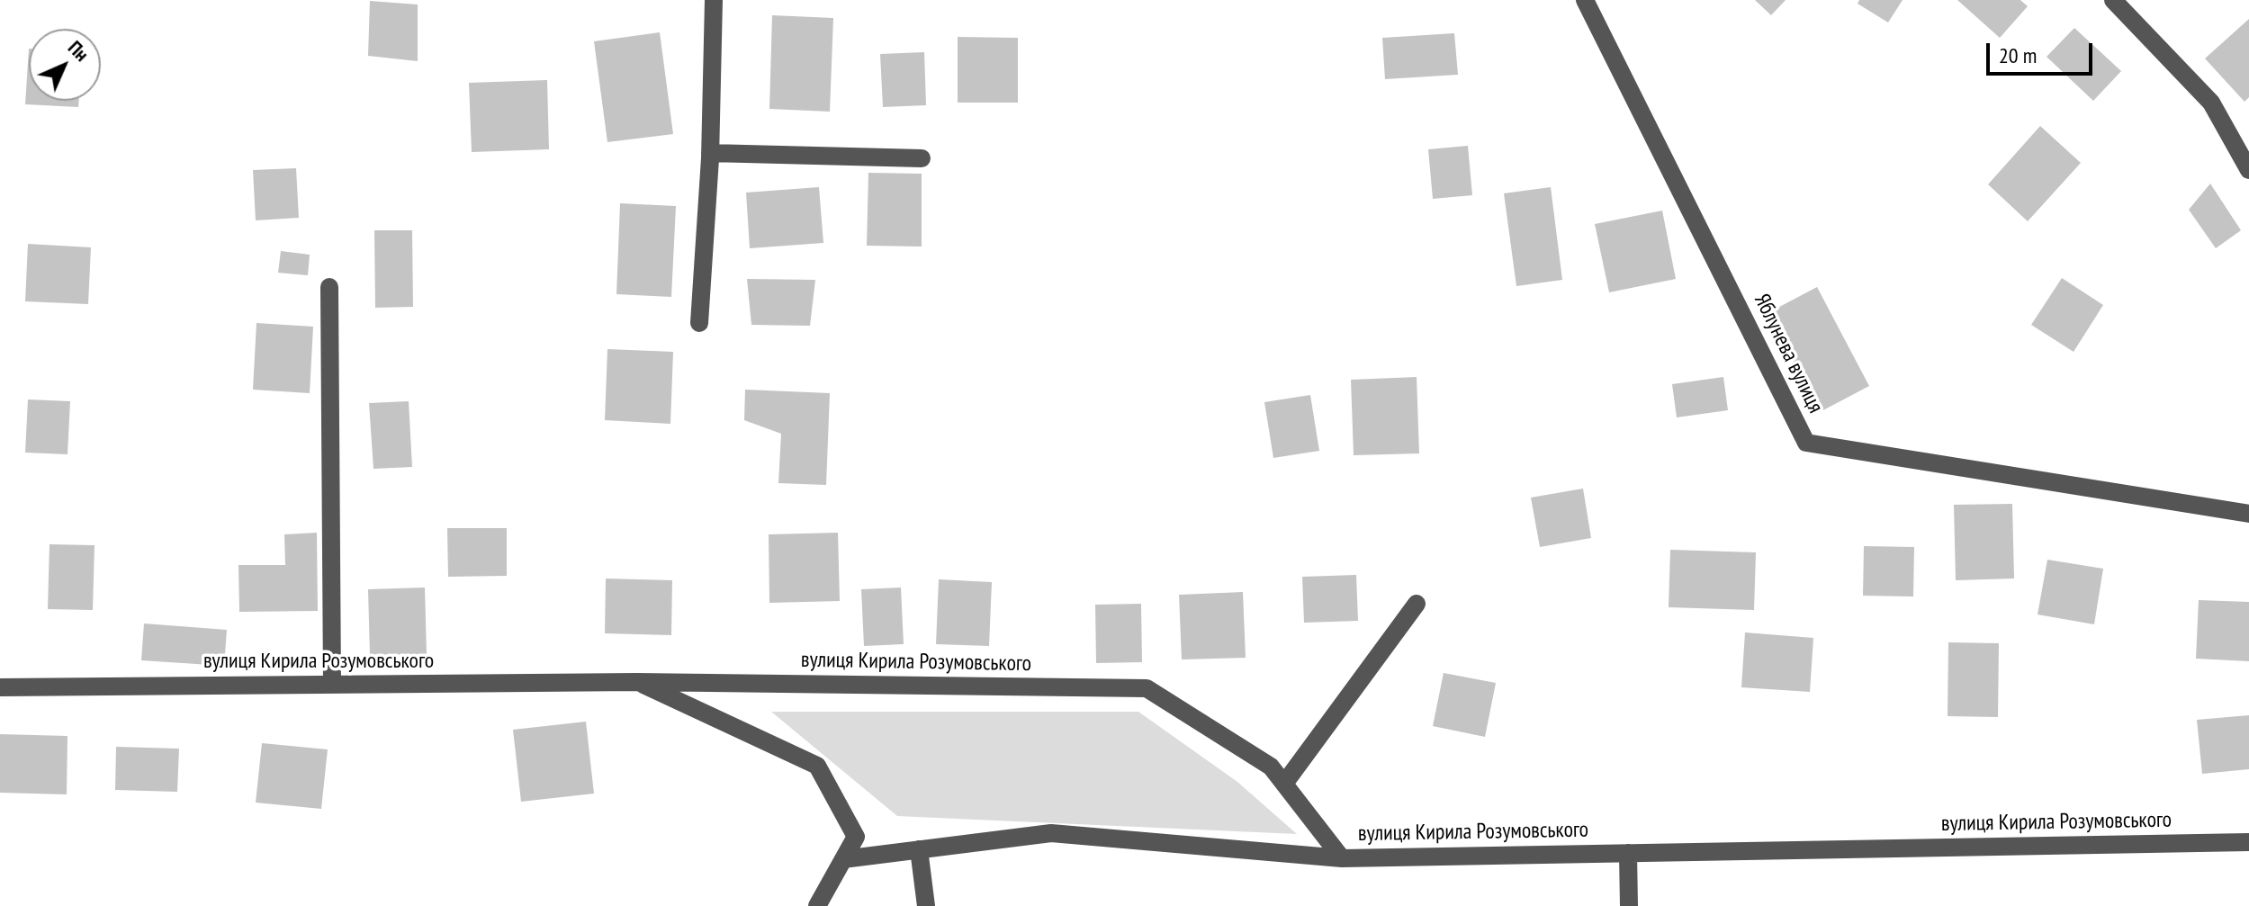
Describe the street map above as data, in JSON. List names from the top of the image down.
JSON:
{
  "streets": {
    "street": ["Яблунева вулиця", "вулиця Кирила Розумовського"]
  },
  "scale_bar": "20 m",
  "north": "top right"
}
